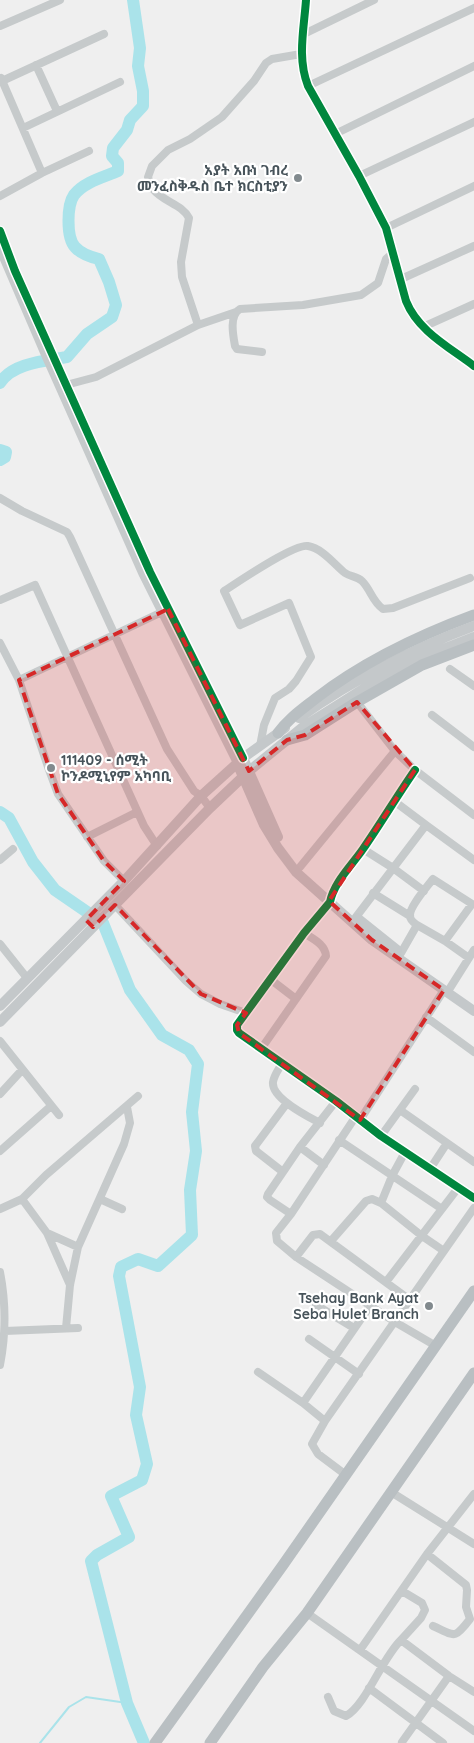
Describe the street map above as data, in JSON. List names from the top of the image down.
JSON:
{
  "places": ["አያት አቡነ ገብረ መንፈስቅዱስ ቤተ ክርስቲያን", "111409 - ሰሚት ኮንዶሚኒየም አካባቢ", "Tsehay Bank Ayat Seba Hulet Branch"]
}
